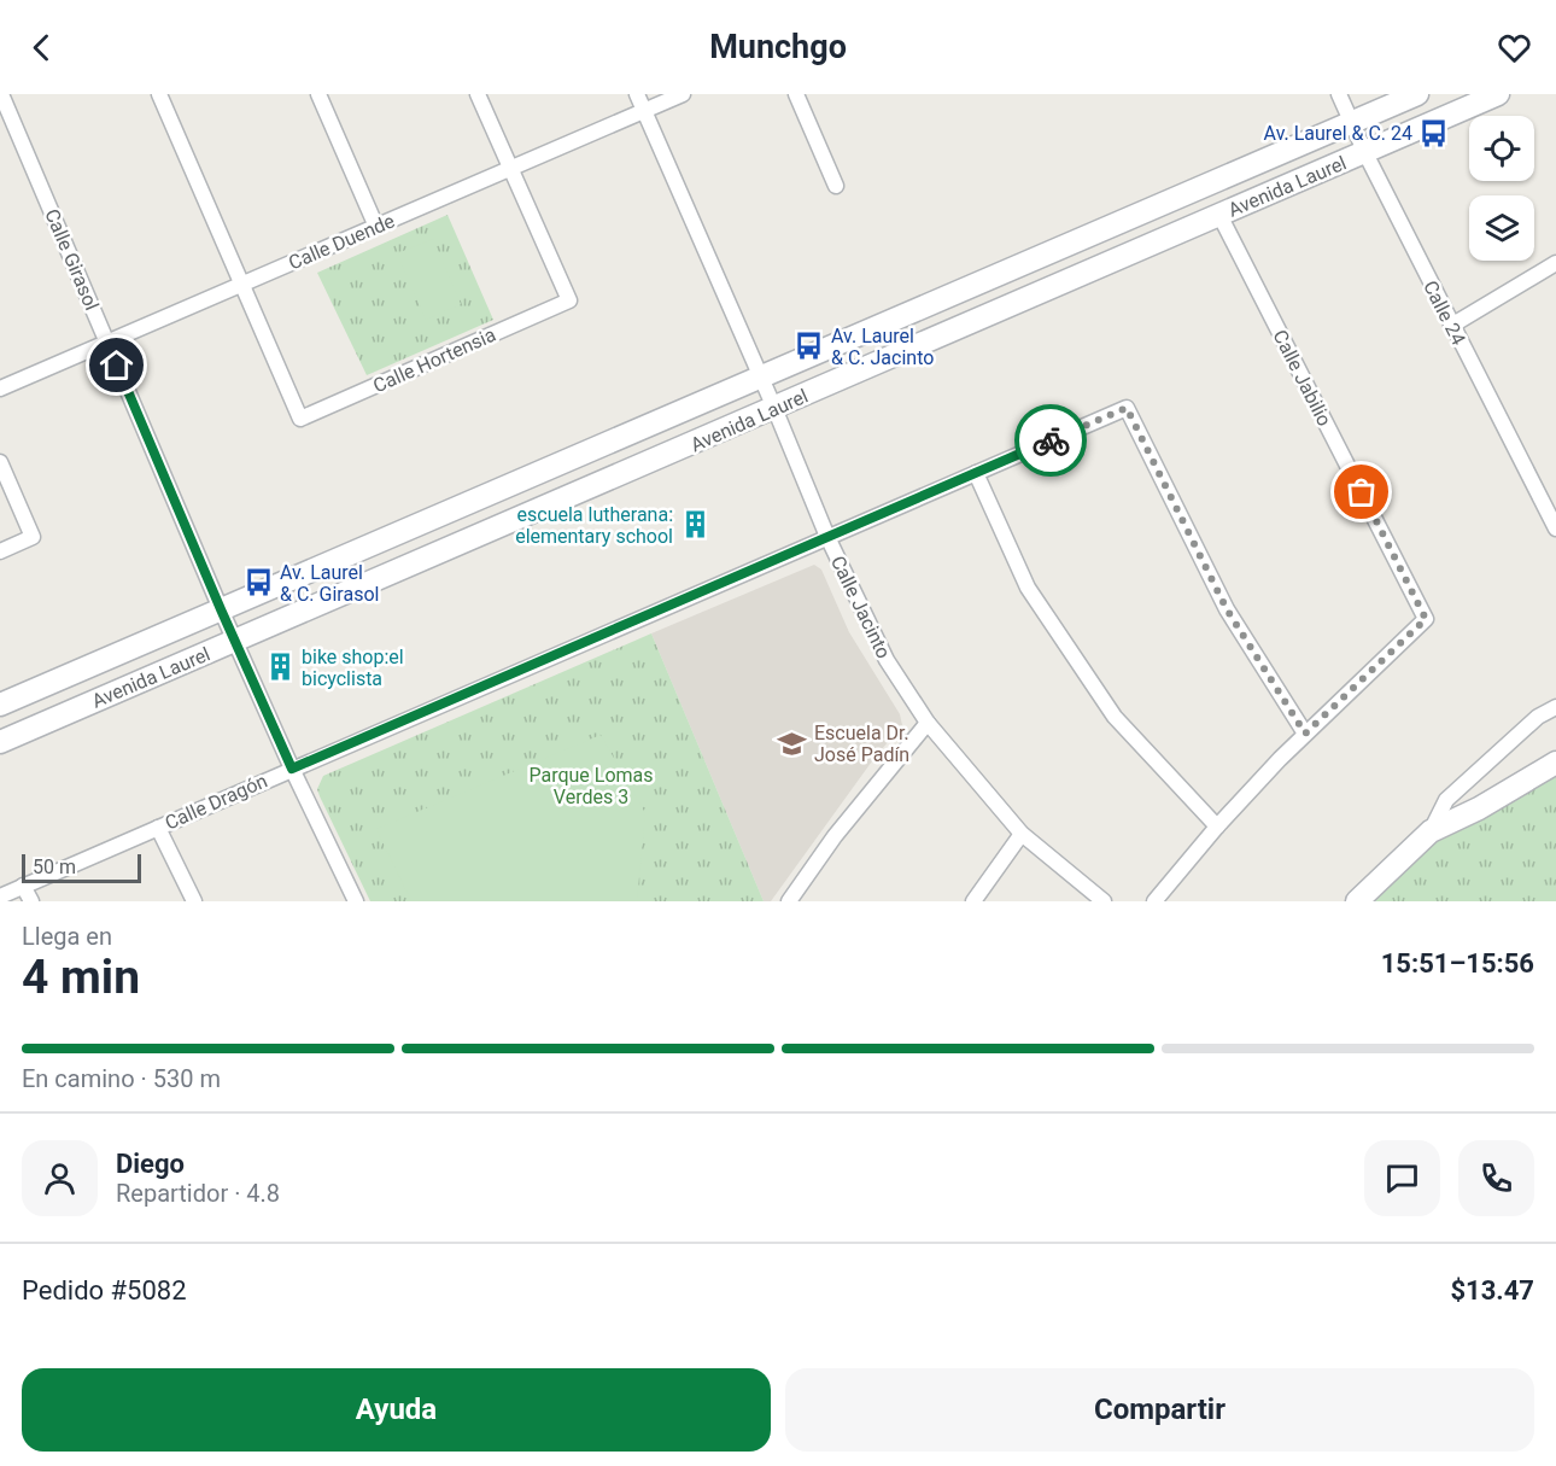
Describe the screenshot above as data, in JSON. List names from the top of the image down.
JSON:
{
  "streets": {
    "street": [
      "Avenida Laurel",
      "Calle Duende",
      "Calle Girasol",
      "Calle 24",
      "Calle Hortensia",
      "Calle Jabilio",
      "Calle Jacinto",
      "Calle Dragón"
    ]
  },
  "crossings": [
    ["Avenida Laurel", "Calle Girasol"],
    ["Avenida Laurel", "Calle 24"],
    ["Avenida Laurel", "Calle Jabilio"],
    ["Avenida Laurel", "Calle Jacinto"],
    ["Calle Duende", "Calle Girasol"],
    ["Calle Duende", "Calle Hortensia"],
    ["Calle Duende", "Calle Jacinto"],
    ["Calle Girasol", "Calle Dragón"],
    ["Calle Jabilio", "Calle Dragón"],
    ["Calle Jacinto", "Calle Dragón"]
  ],
  "parks": ["Parque Lomas Verdes 3"],
  "places": {
    "bus stop": ["Av. Laurel & C. 24", "Av. Laurel & C. Jacinto", "Av. Laurel & C. Girasol"],
    "building": ["escuela lutherana: elementary school", "bike shop:el bicyclista"],
    "school or university": ["Escuela Dr. José Padín"]
  },
  "scale_bar": "50 m",
  "page": {
    "header": "Munchgo",
    "scale": "50 m",
    "heading": ["4 min", "Llega en", "15:51–15:56"],
    "panel": [
      "Diego",
      "Repartidor · 4.8",
      "Pedido #5082",
      "$13.47"
    ],
    "bar": "En camino · 530 m",
    "buttons": ["Ayuda", "Compartir"]
  }
}
